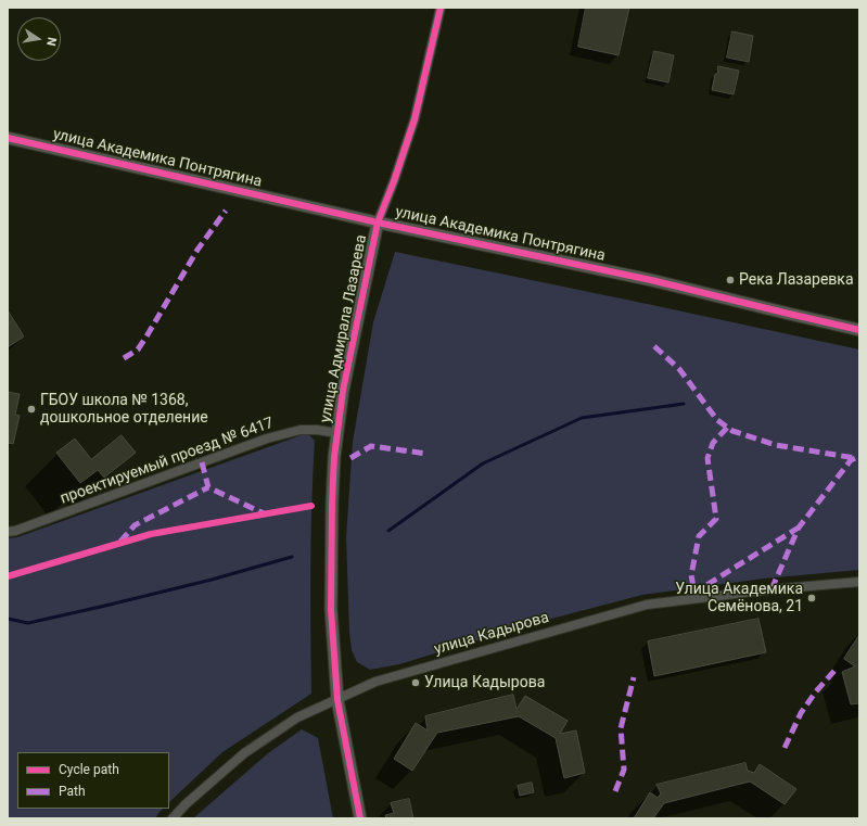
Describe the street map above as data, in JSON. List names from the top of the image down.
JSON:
{
  "streets": {
    "street": [
      "улица Академика Понтрягина",
      "улица Адмирала Лазарева",
      "проектируемый проезд № 6417",
      "улица Кадырова"
    ]
  },
  "crossings": [
    ["улица Академика Понтрягина", "улица Адмирала Лазарева"],
    ["улица Адмирала Лазарева", "проектируемый проезд № 6417"],
    ["улица Адмирала Лазарева", "улица Кадырова"]
  ],
  "places": [
    "Река Лазаревка",
    "ГБОУ школа № 1368, дошкольное отделение",
    "Улица Академика Семёнова, 21",
    "Улица Кадырова"
  ],
  "legend": ["Cycle path", "Path"],
  "north": "right"
}
